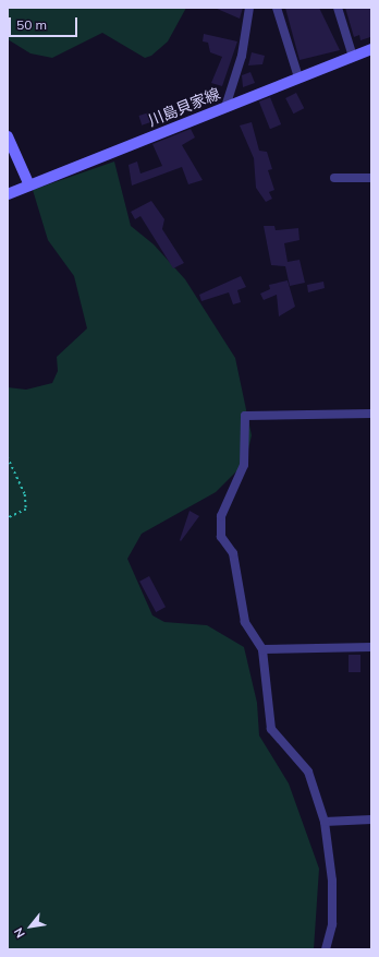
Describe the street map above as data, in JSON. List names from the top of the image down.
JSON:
{
  "streets": {
    "main road": ["川島貝家線"]
  },
  "scale_bar": "50 m",
  "north": "bottom left"
}
